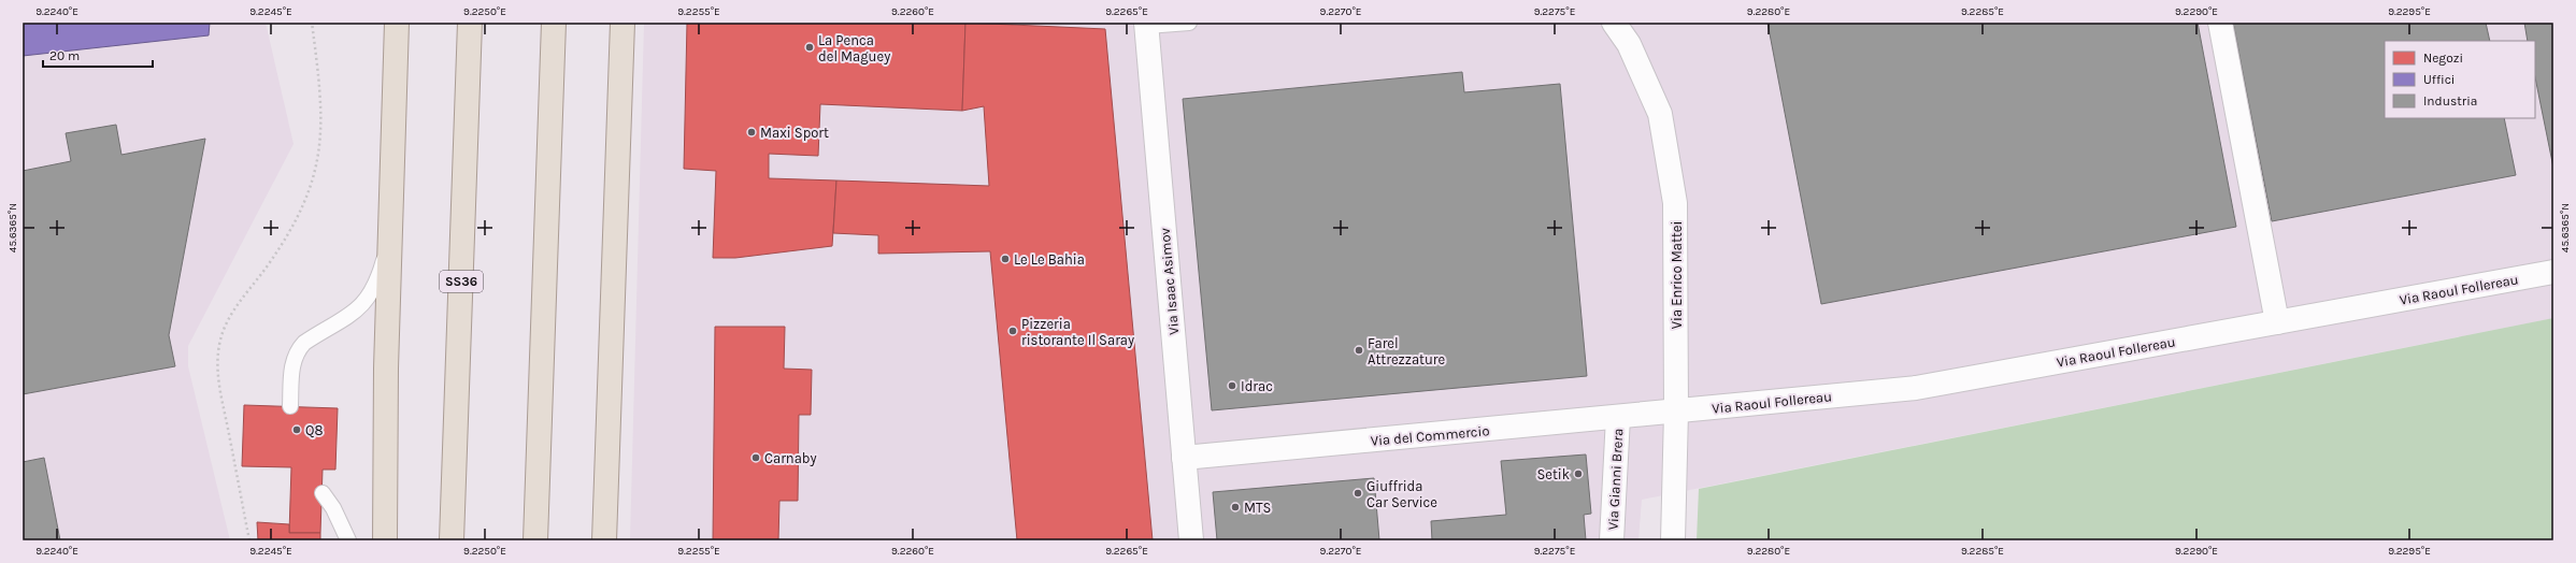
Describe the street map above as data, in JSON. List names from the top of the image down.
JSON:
{
  "streets": {
    "highway": ["SS36"],
    "street": [
      "Via Enrico Mattei",
      "Via Isaac Asimov",
      "Via Raoul Follereau",
      "Via del Commercio",
      "Via Gianni Brera"
    ]
  },
  "crossings": [
    ["Via Enrico Mattei", "Via Raoul Follereau"],
    ["Via Enrico Mattei", "Via del Commercio"],
    ["Via Isaac Asimov", "Via del Commercio"],
    ["Via Raoul Follereau", "Via del Commercio"],
    ["Via del Commercio", "Via Gianni Brera"]
  ],
  "places": [
    "La Penca del Maguey",
    "Maxi Sport",
    "Le Le Bahia",
    "Pizzeria ristorante Il Saray",
    "Farel Attrezzature",
    "Idrac",
    "Q8",
    "Carnaby",
    "Setik",
    "Giuffrida Car Service",
    "MTS"
  ],
  "legend": ["Negozi", "Uffici", "Industria"],
  "scale_bar": "20 m",
  "coordinates": [
    "9.2240°E",
    "9.2245°E",
    "9.2250°E",
    "9.2255°E",
    "9.2260°E",
    "9.2265°E",
    "9.2270°E",
    "9.2275°E",
    "9.2280°E",
    "9.2285°E",
    "9.2290°E",
    "9.2295°E",
    "45.6365°N"
  ]
}
